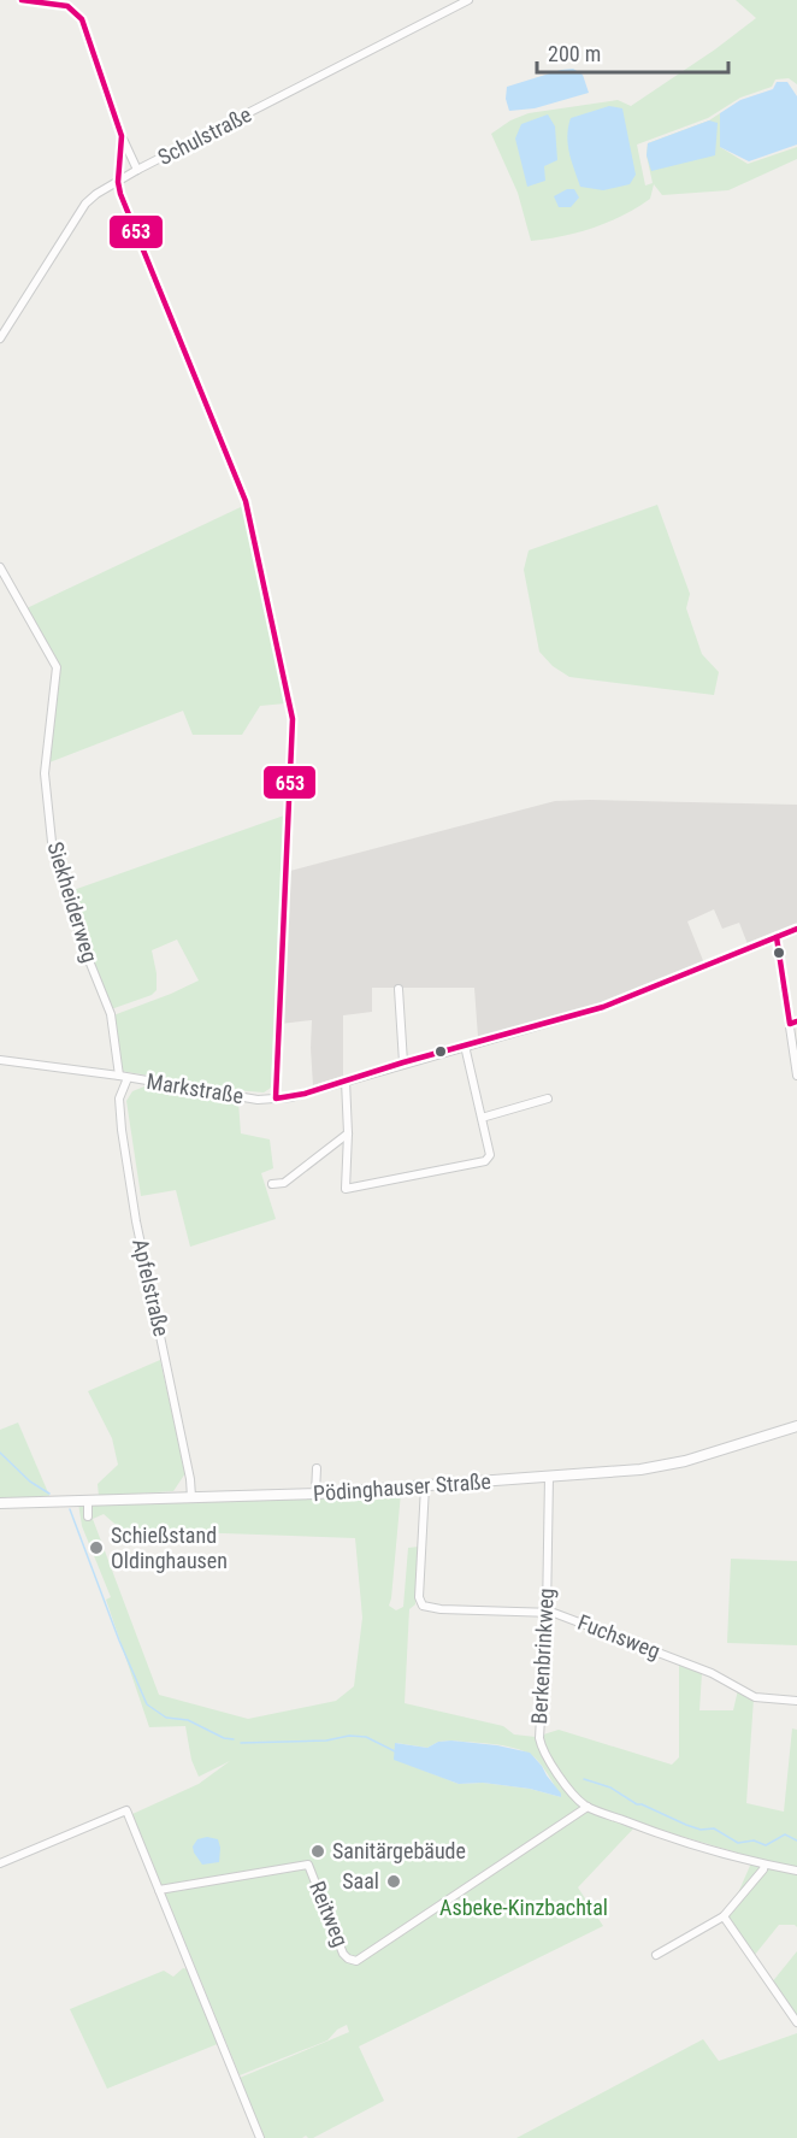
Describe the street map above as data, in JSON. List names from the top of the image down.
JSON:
{
  "streets": {
    "street": [
      "Schulstraße",
      "Siekheiderweg",
      "Markstraße",
      "Apfelstraße",
      "Pödinghauser Straße",
      "Fuchsweg",
      "Berkenbrinkweg",
      "Reitweg"
    ]
  },
  "crossings": [
    ["Siekheiderweg", "Markstraße"],
    ["Markstraße", "Apfelstraße"],
    ["Apfelstraße", "Pödinghauser Straße"],
    ["Pödinghauser Straße", "Fuchsweg"],
    ["Pödinghauser Straße", "Berkenbrinkweg"],
    ["Fuchsweg", "Berkenbrinkweg"],
    ["Berkenbrinkweg", "Reitweg"]
  ],
  "parks": ["Asbeke-Kinzbachtal"],
  "places": ["Schießstand Oldinghausen", "Sanitärgebäude", "Saal"],
  "lines": ["transit line 653"],
  "scale_bar": "200 m"
}
